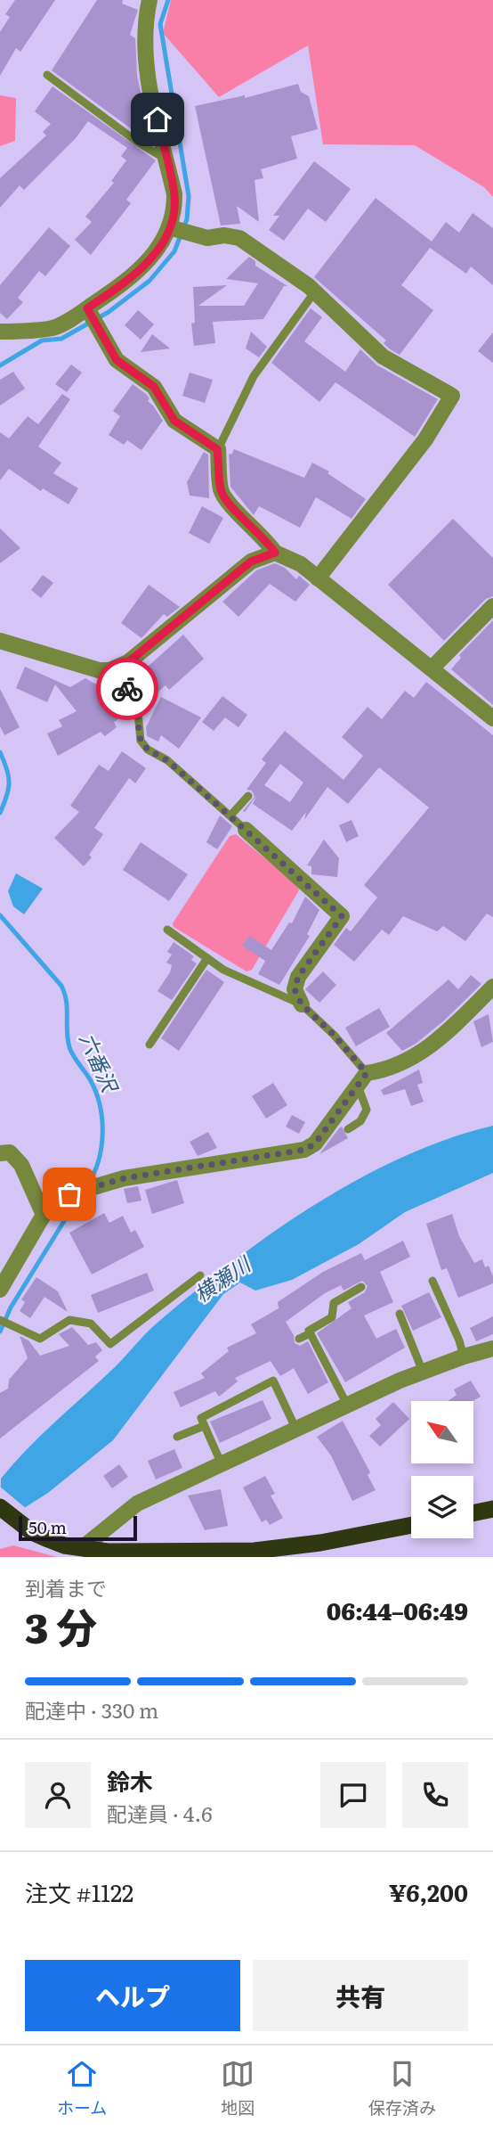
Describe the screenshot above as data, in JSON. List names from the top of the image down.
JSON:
{
  "water": ["六番沢", "横瀬川"],
  "scale_bar": "50 m",
  "north": "top left",
  "page": {
    "scale": "50 m",
    "heading": ["3 分", "到着まで", "06:44–06:49"],
    "panel": [
      "鈴木",
      "配達員 · 4.6",
      "注文 #1122",
      "¥6,200"
    ],
    "bar": "配達中 · 330 m",
    "buttons": ["ヘルプ", "共有"],
    "tabs": ["ホーム", "地図", "保存済み"]
  }
}
